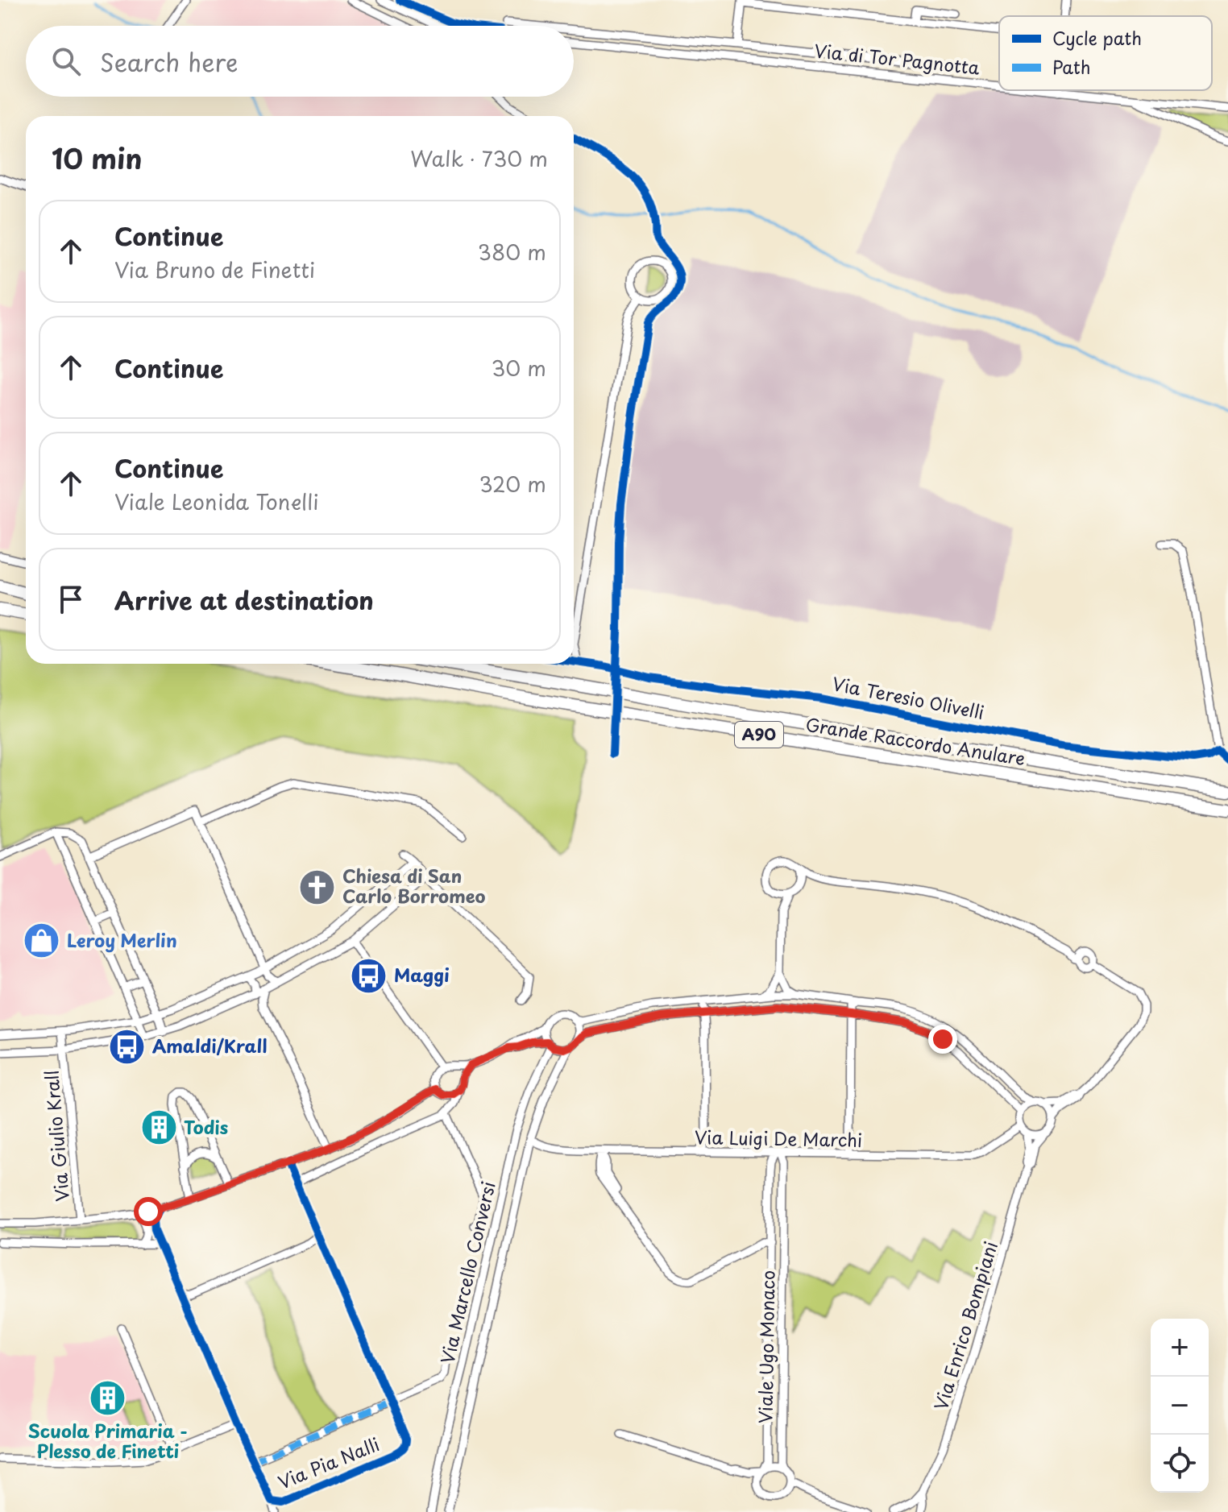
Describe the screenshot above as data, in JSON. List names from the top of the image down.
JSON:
{
  "streets": {
    "highway": ["A90", "Grande Raccordo Anulare"],
    "street": [
      "Via di Tor Pagnotta",
      "Via Teresio Olivelli",
      "Via Giulio Krall",
      "Via Luigi De Marchi",
      "Via Marcello Conversi",
      "Via Enrico Bompiani",
      "Viale Ugo Monaco",
      "Via Pia Nalli"
    ]
  },
  "crossings": [
    ["Via Luigi De Marchi", "Via Marcello Conversi"],
    ["Via Luigi De Marchi", "Via Enrico Bompiani"],
    ["Via Luigi De Marchi", "Viale Ugo Monaco"]
  ],
  "places": {
    "church": ["Chiesa di San Carlo Borromeo"],
    "shop": ["Leroy Merlin"],
    "bus stop": ["Maggi", "Amaldi/Krall"],
    "building": ["Todis", "Scuola Primaria - Plesso de Finetti"]
  },
  "legend": ["Cycle path", "Path"],
  "page": {
    "search": "Search here",
    "heading": ["10 min", "Walk · 730 m"],
    "list": [
      ["Continue", "Via Bruno de Finetti", "380 m"],
      ["Continue", "30 m"],
      ["Continue", "Viale Leonida Tonelli", "320 m"],
      "Arrive at destination"
    ],
    "map_buttons": ["+", "−"]
  }
}
